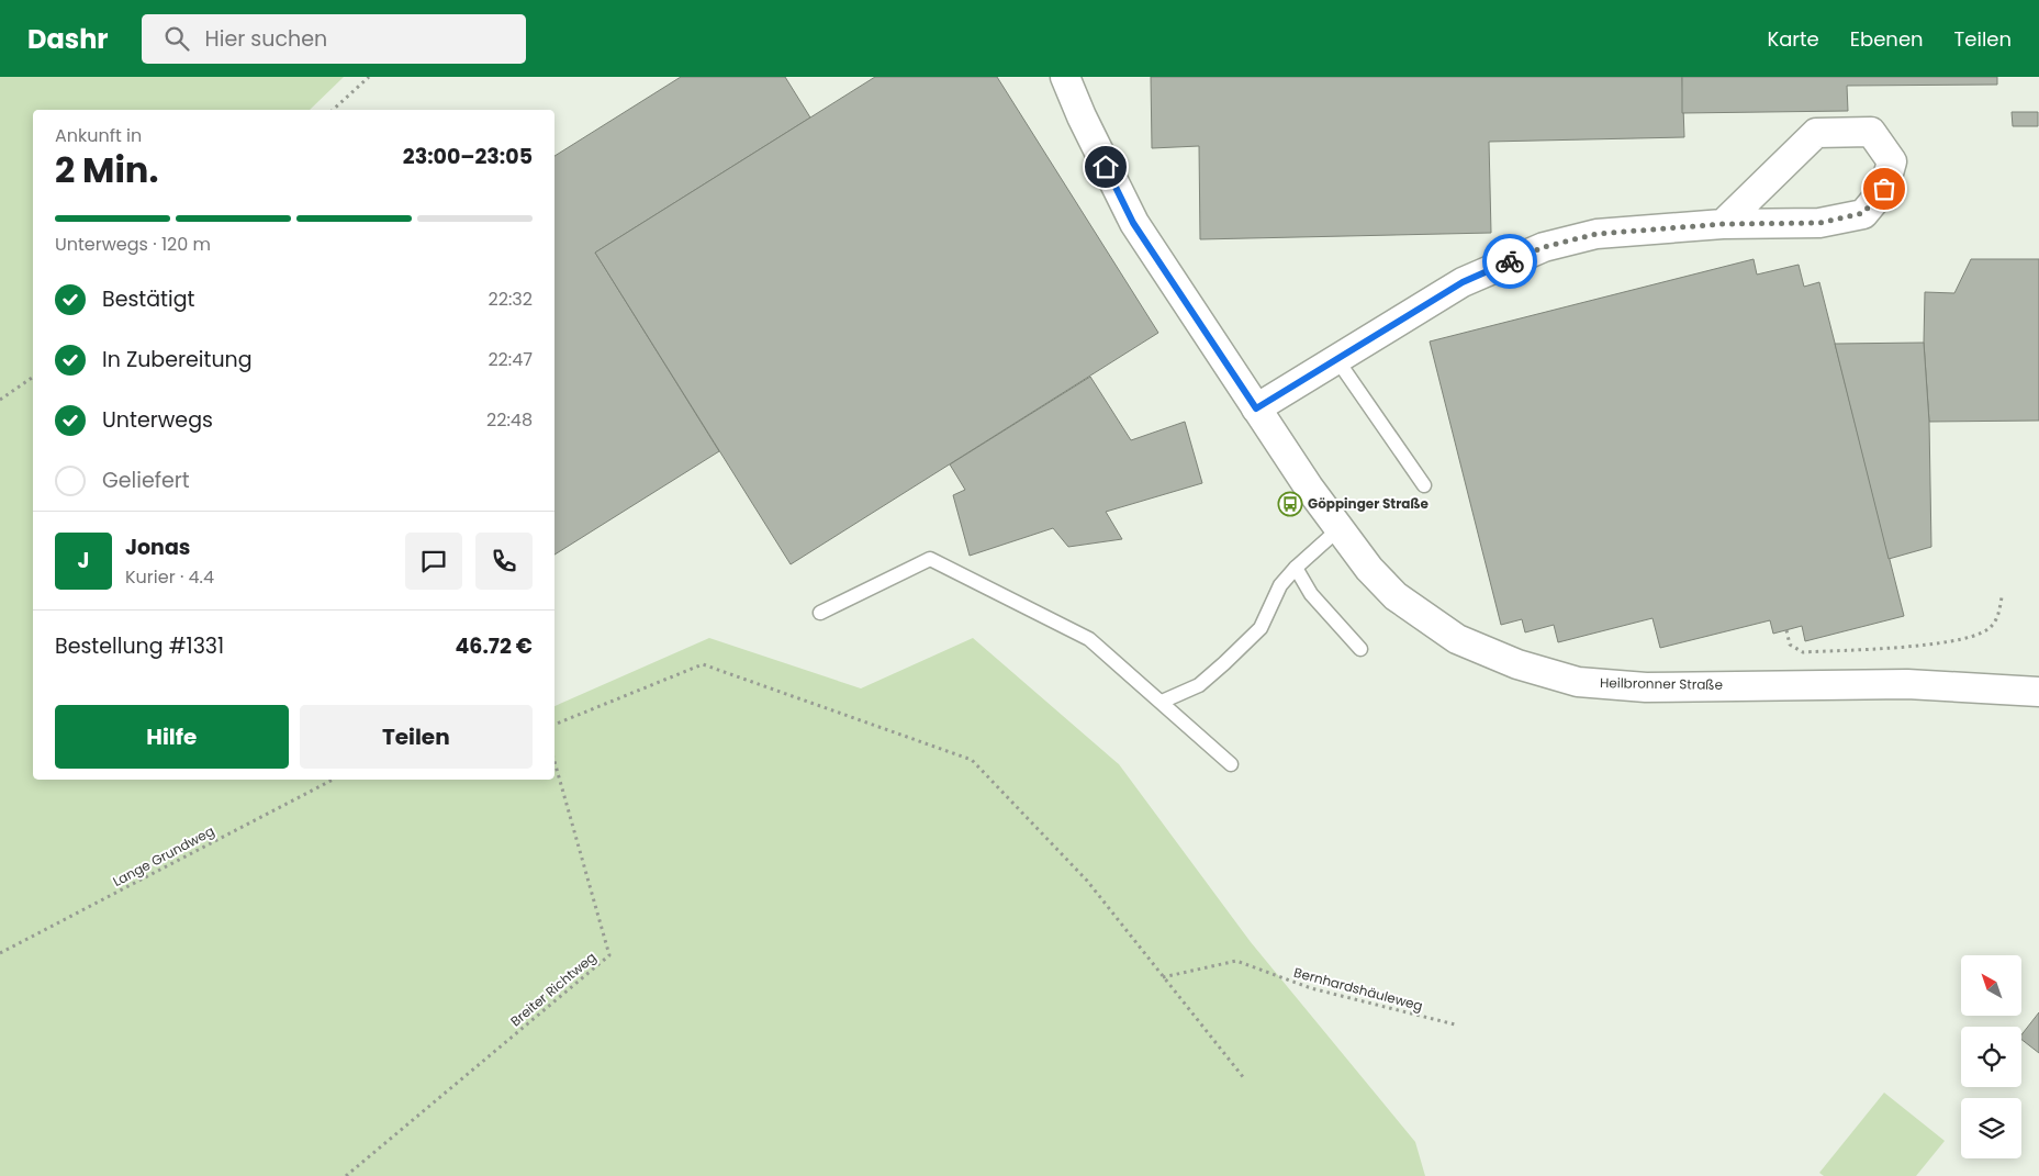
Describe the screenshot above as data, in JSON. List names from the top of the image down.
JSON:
{
  "streets": {
    "street": ["Heilbronner Straße"],
    "path": ["Lange Grundweg", "Breiter Richtweg", "Bernhardshäuleweg"]
  },
  "places": {
    "bus stop": ["Göppinger Straße"]
  },
  "north": "top left",
  "page": {
    "header": "Dashr",
    "search": "Hier suchen",
    "nav": ["Karte", "Ebenen", "Teilen"],
    "heading": ["2 Min.", "Ankunft in", "23:00–23:05"],
    "panel": [
      "Jonas",
      "Kurier · 4.4",
      "Bestellung #1331",
      "46.72 €"
    ],
    "bar": "Unterwegs · 120 m",
    "list": [
      ["Bestätigt", "22:32"],
      ["In Zubereitung", "22:47"],
      ["Unterwegs", "22:48"],
      "Geliefert"
    ],
    "round": "J",
    "buttons": ["Hilfe", "Teilen"]
  }
}
